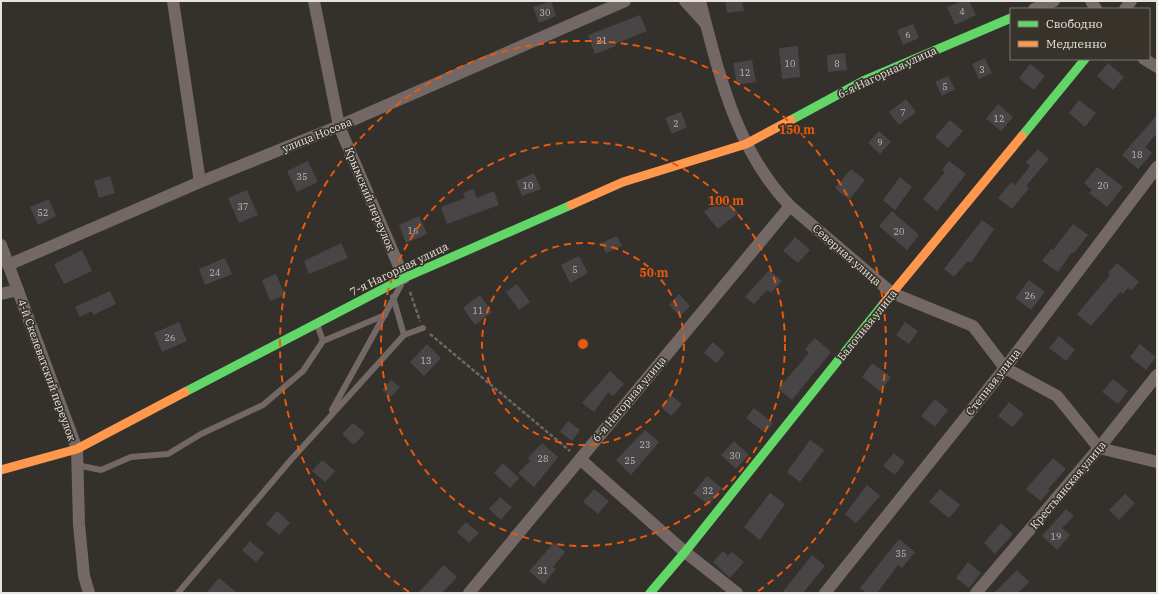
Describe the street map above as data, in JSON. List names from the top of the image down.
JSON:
{
  "streets": {
    "street": [
      "6-я Нагорная улица",
      "улица Носова",
      "Крымский переулок",
      "Северная улица",
      "7-я Нагорная улица",
      "Балочная улица",
      "4-й Скелеватский переулок",
      "Степная улица",
      "Крестьянская улица"
    ]
  },
  "crossings": [
    ["6-я Нагорная улица", "Северная улица"],
    ["6-я Нагорная улица", "7-я Нагорная улица"],
    ["улица Носова", "Крымский переулок"],
    ["улица Носова", "4-й Скелеватский переулок"],
    ["Крымский переулок", "7-я Нагорная улица"],
    ["Северная улица", "7-я Нагорная улица"],
    ["Северная улица", "Балочная улица"],
    ["Северная улица", "Степная улица"],
    ["Северная улица", "Крестьянская улица"],
    ["7-я Нагорная улица", "4-й Скелеватский переулок"]
  ],
  "house_numbers": [
    "4",
    "30",
    "6",
    "21",
    "10",
    "8",
    "3",
    "12",
    "5",
    "7",
    "12",
    "2",
    "9",
    "18",
    "35",
    "10",
    "20",
    "37",
    "52",
    "16",
    "20",
    "5",
    "24",
    "26",
    "11",
    "26",
    "13",
    "23",
    "30",
    "28",
    "25",
    "32",
    "19",
    "35",
    "31"
  ],
  "legend": ["Свободно", "Медленно"],
  "rings": ["150 m", "100 m", "50 m"]
}
